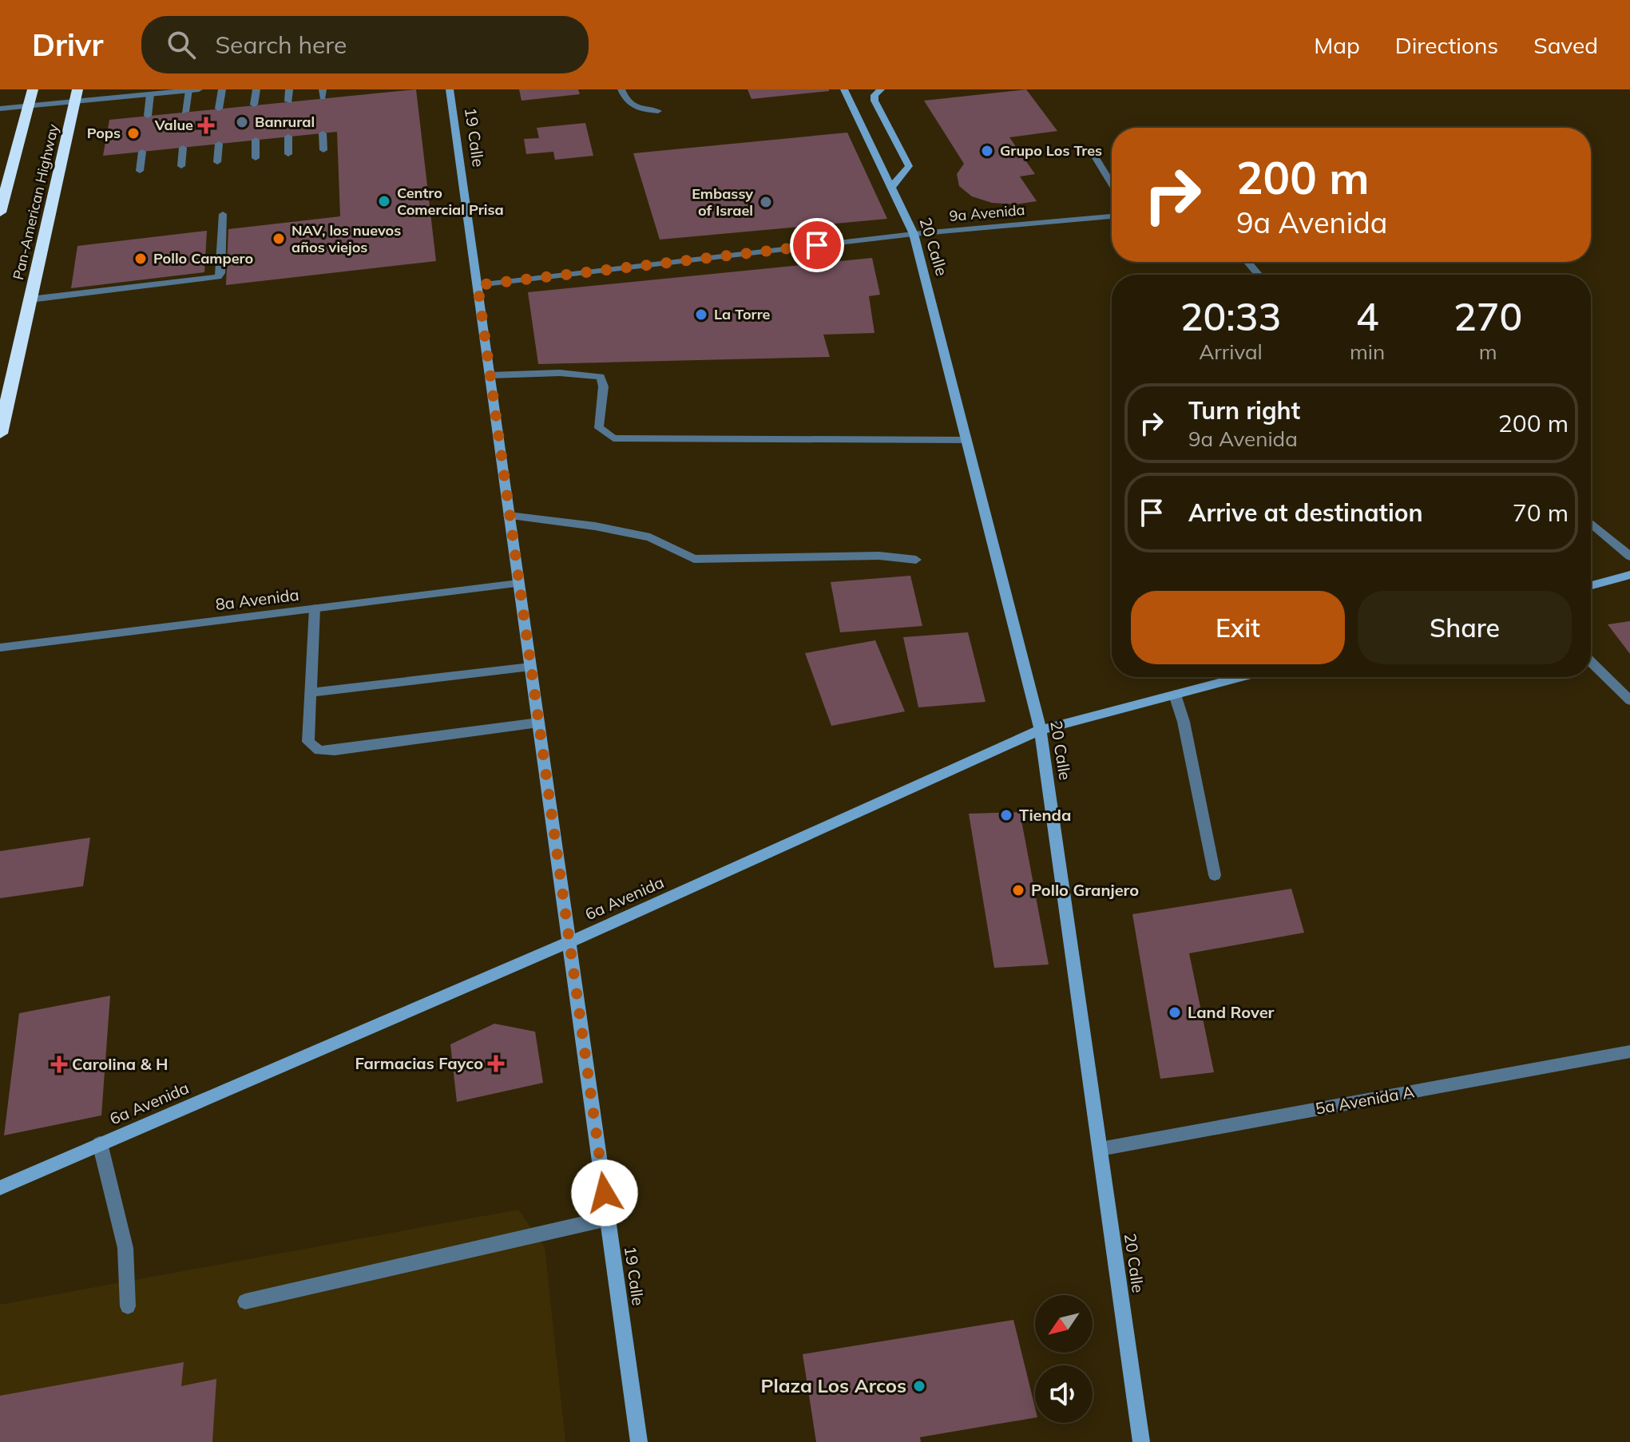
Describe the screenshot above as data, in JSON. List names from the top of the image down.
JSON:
{
  "streets": {
    "highway": ["Pan-American Highway"],
    "street": [
      "19 Calle",
      "9a Avenida",
      "20 Calle",
      "8a Avenida",
      "6a Avenida",
      "5a Avenida A"
    ]
  },
  "crossings": [
    ["19 Calle", "9a Avenida"],
    ["19 Calle", "8a Avenida"],
    ["19 Calle", "6a Avenida"],
    ["9a Avenida", "20 Calle"],
    ["20 Calle", "6a Avenida"],
    ["20 Calle", "5a Avenida A"]
  ],
  "places": {
    "other": [
      "Banrural",
      "Pops",
      "Grupo Los Tres",
      "Centro Comercial Prisa",
      "Embassy of Israel",
      "NAV, los nuevos años viejos",
      "Pollo Campero",
      "La Torre",
      "Tienda",
      "Pollo Granjero",
      "Land Rover",
      "Plaza Los Arcos"
    ],
    "health": ["Value", "Farmacias Fayco", "Carolina & H"]
  },
  "north": "bottom left",
  "page": {
    "header": "Drivr",
    "search": "Search here",
    "nav": ["Map", "Directions", "Saved"],
    "turn": ["200 m", "9a Avenida"],
    "eta": [
      "20:33",
      "Arrival",
      "4",
      "min",
      "270",
      "m"
    ],
    "list": [
      {
        "name": "Turn right",
        "note": "9a Avenida",
        "value": "200 m"
      },
      {
        "name": "Arrive at destination",
        "value": "70 m"
      }
    ],
    "buttons": ["Exit", "Share"]
  }
}
